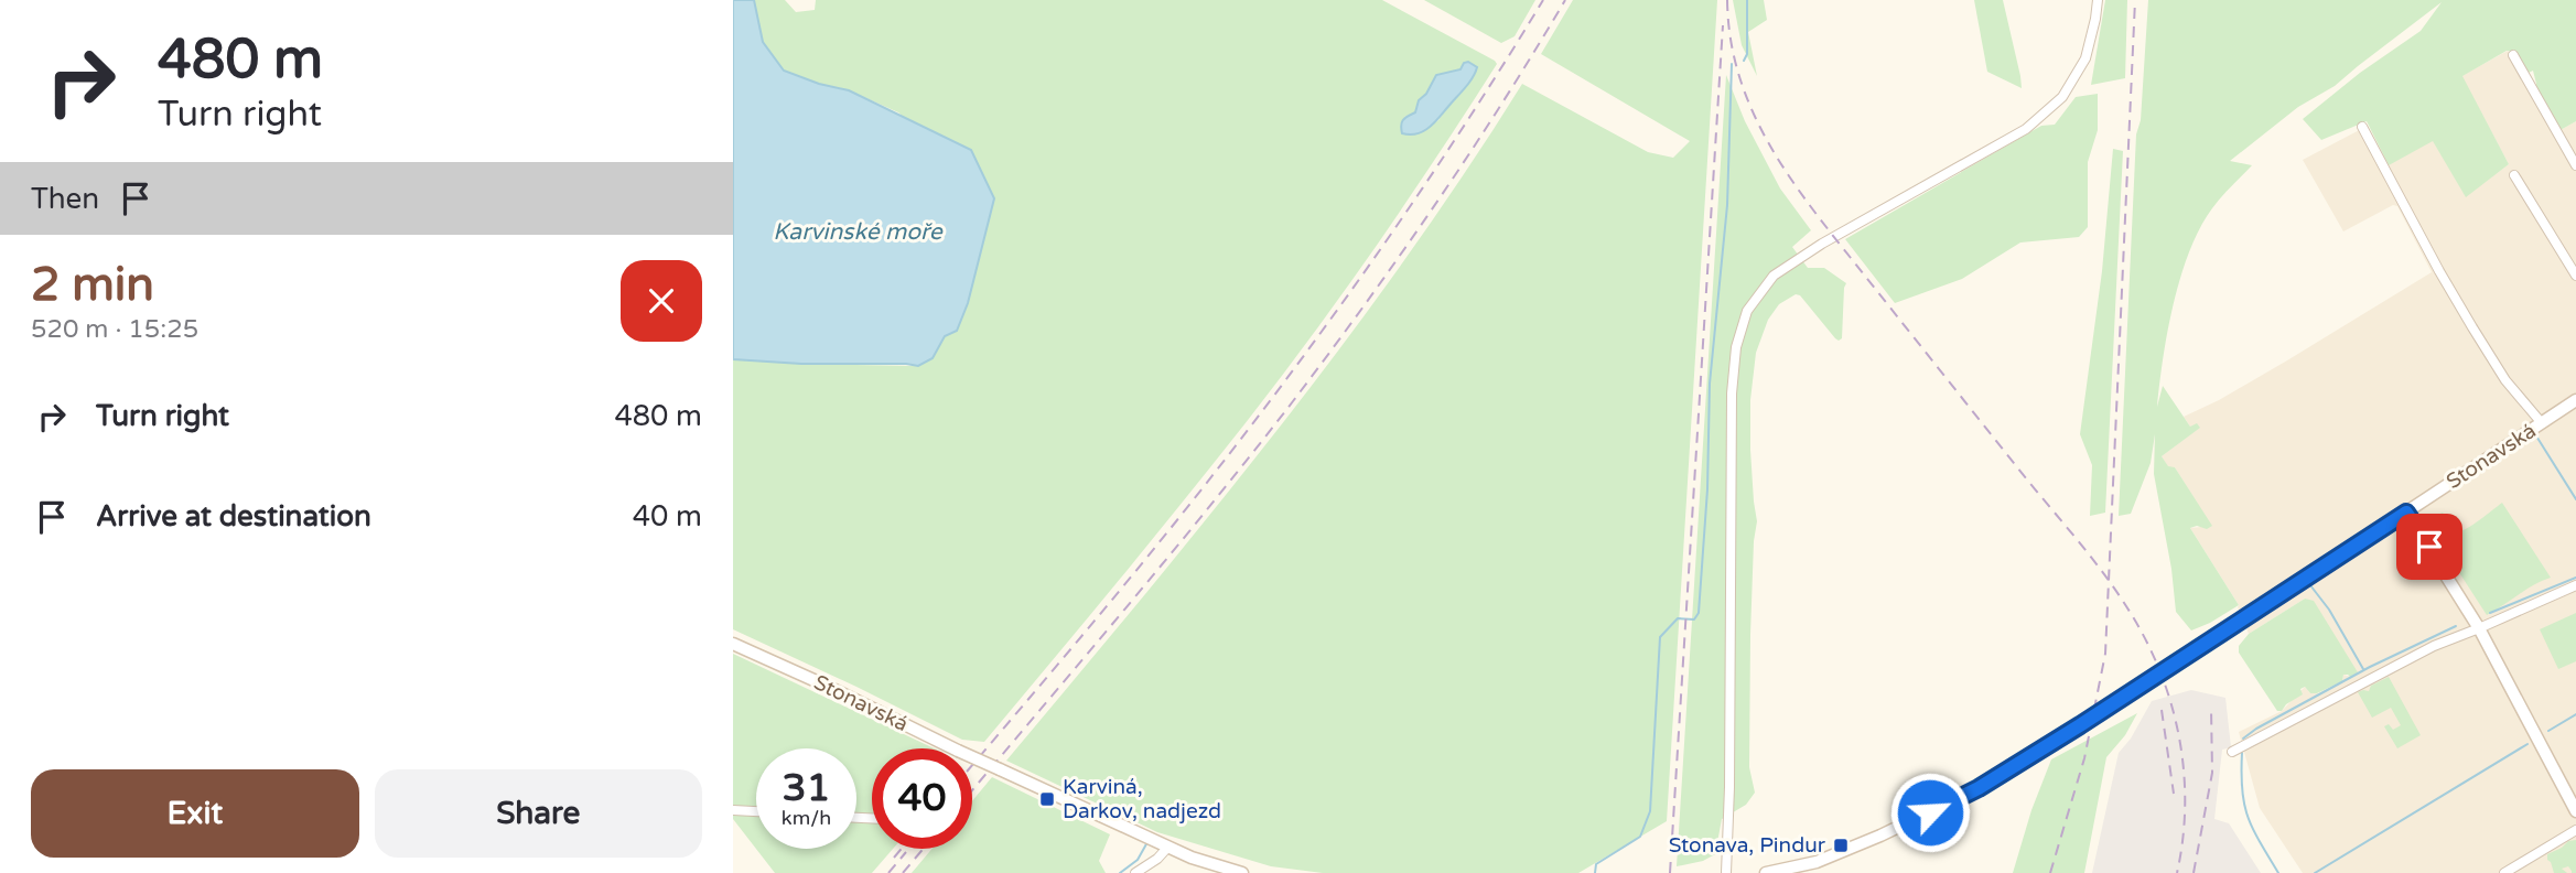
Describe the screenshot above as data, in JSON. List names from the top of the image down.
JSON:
{
  "streets": {
    "street": ["Stonavská"]
  },
  "water": ["Karvinské moře"],
  "places": {
    "transit": ["Karviná, Darkov, nadjezd", "Stonava, Pindur"]
  },
  "page": {
    "turn": ["480 m", "Turn right"],
    "then": "Then",
    "heading": ["2 min", "520 m · 15:25"],
    "list": [
      {
        "name": "Turn right",
        "value": "480 m"
      },
      {
        "name": "Arrive at destination",
        "value": "40 m"
      }
    ],
    "speed": "31 km/h",
    "limit": "40",
    "buttons": ["Exit", "Share"]
  }
}
